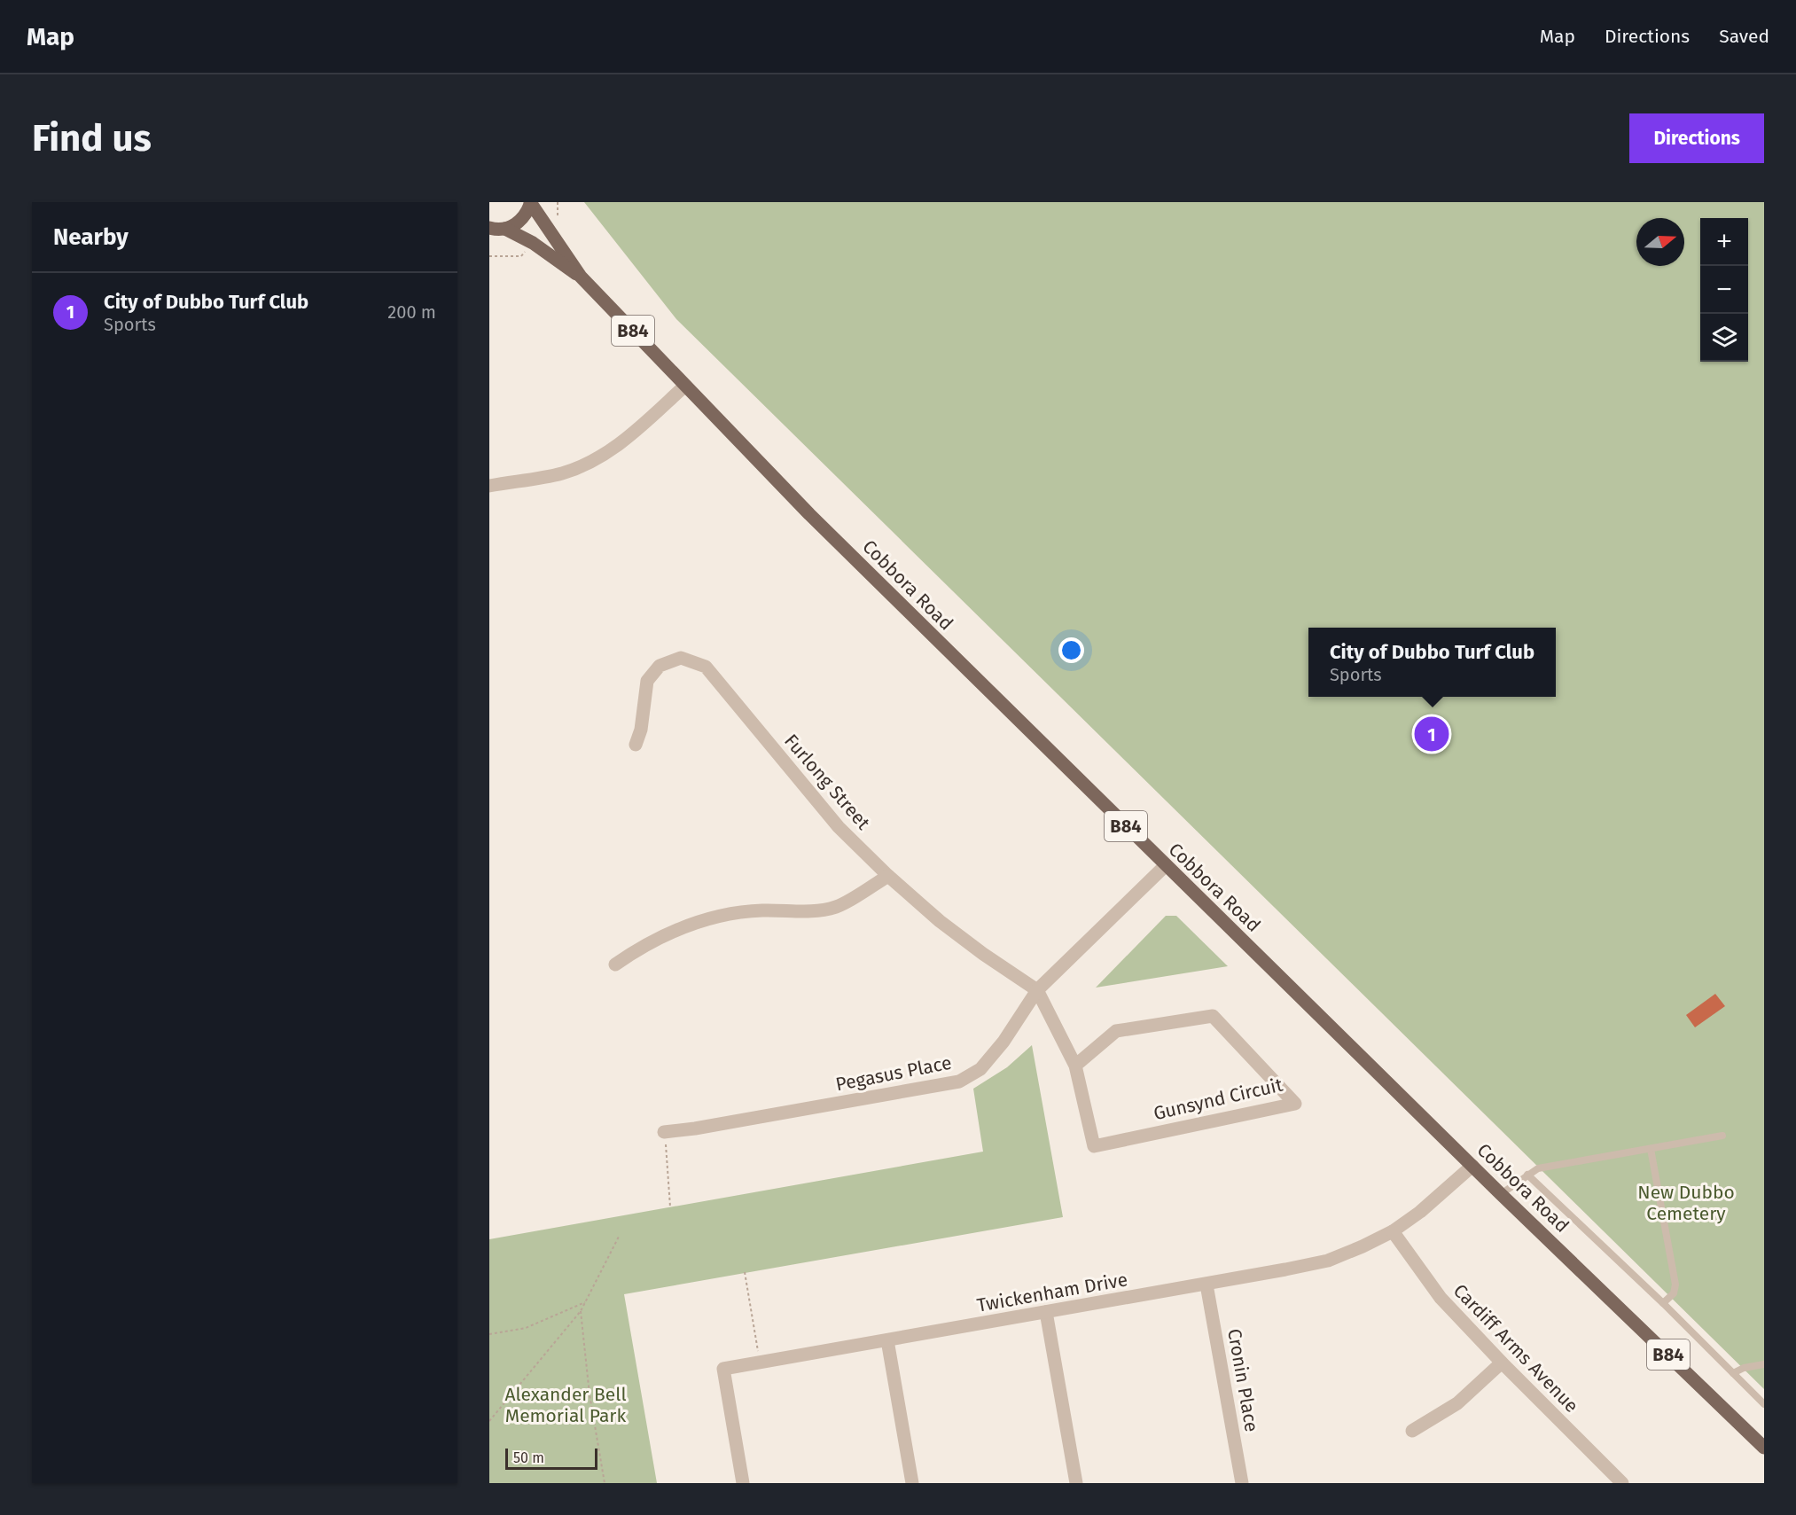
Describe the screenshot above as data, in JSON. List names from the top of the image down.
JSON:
{
  "streets": {
    "main road": ["B84", "Cobbora Road"],
    "street": [
      "Furlong Street",
      "Pegasus Place",
      "Gunsynd Circuit",
      "Twickenham Drive",
      "Cardiff Arms Avenue",
      "Cronin Place"
    ]
  },
  "crossings": [
    ["B84", "Cobbora Road"],
    ["Cobbora Road", "Pegasus Place"],
    ["Cobbora Road", "Twickenham Drive"],
    ["Furlong Street", "Pegasus Place"],
    ["Furlong Street", "Gunsynd Circuit"],
    ["Pegasus Place", "Gunsynd Circuit"],
    ["Twickenham Drive", "Cardiff Arms Avenue"],
    ["Twickenham Drive", "Cronin Place"]
  ],
  "parks": ["New Dubbo Cemetery", "Alexander Bell Memorial Park"],
  "scale_bar": "50 m",
  "north": "right",
  "page": {
    "header": "Map",
    "nav": ["Map", "Directions", "Saved"],
    "buttons": "Directions",
    "title": "Find us",
    "heading": "Nearby",
    "map_buttons": ["+", "−"],
    "list": [
      {
        "mark": "1",
        "name": "City of Dubbo Turf Club",
        "note": "Sports",
        "value": "200 m"
      }
    ],
    "popup": ["City of Dubbo Turf Club", "Sports"],
    "pins": "1",
    "scale": "50 m"
  }
}
